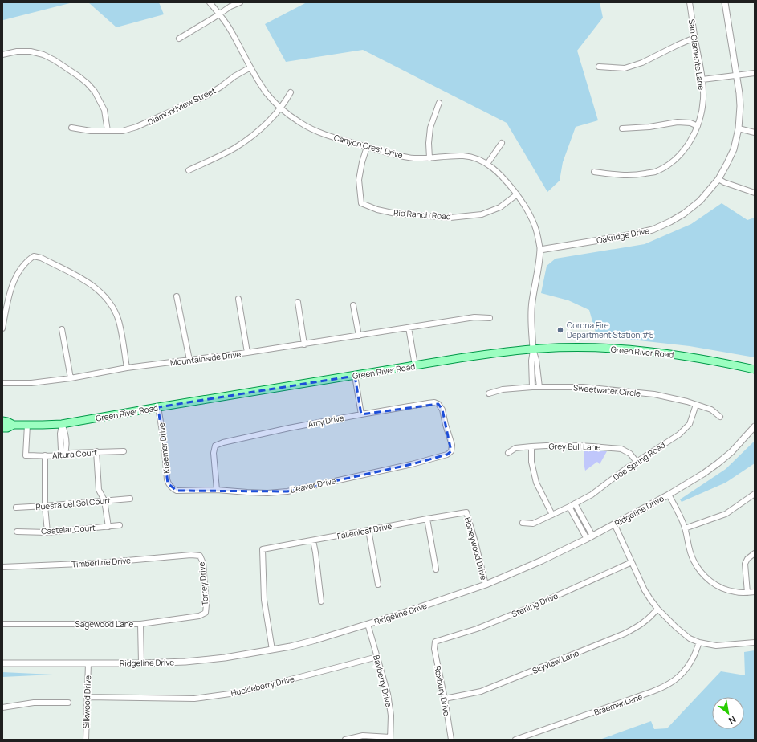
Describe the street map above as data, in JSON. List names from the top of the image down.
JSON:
{
  "streets": {
    "main road": ["Green River Road"],
    "street": [
      "San Clemente Lane",
      "Diamondview Street",
      "Canyon Crest Drive",
      "Rio Ranch Road",
      "Oakridge Drive",
      "Mountainside Drive",
      "Sweetwater Circle",
      "Amy Drive",
      "Grey Bull Lane",
      "Kraemer Drive",
      "Altura Court",
      "Doe Spring Road",
      "Deaver Drive",
      "Puesta del Sol Court",
      "Ridgeline Drive",
      "Castelar Court",
      "Fallenleaf Drive",
      "Honeywood Drive",
      "Timberline Drive",
      "Torrey Drive",
      "Sterling Drive",
      "Sagewood Lane",
      "Skyview Lane",
      "Bayberry Drive",
      "Huckleberry Drive",
      "Roxbury Drive",
      "Silkwood Drive",
      "Braemar Lane"
    ]
  },
  "crossings": [
    ["Diamondview Street", "Canyon Crest Drive"],
    ["Canyon Crest Drive", "Rio Ranch Road"],
    ["Canyon Crest Drive", "Oakridge Drive"],
    ["Canyon Crest Drive", "Green River Road"],
    ["Canyon Crest Drive", "Sweetwater Circle"],
    ["Green River Road", "Kraemer Drive"],
    ["Green River Road", "Altura Court"],
    ["Sweetwater Circle", "Doe Spring Road"],
    ["Amy Drive", "Deaver Drive"],
    ["Grey Bull Lane", "Doe Spring Road"],
    ["Kraemer Drive", "Deaver Drive"],
    ["Ridgeline Drive", "Fallenleaf Drive"],
    ["Ridgeline Drive", "Honeywood Drive"],
    ["Ridgeline Drive", "Bayberry Drive"],
    ["Ridgeline Drive", "Silkwood Drive"],
    ["Fallenleaf Drive", "Honeywood Drive"],
    ["Timberline Drive", "Torrey Drive"],
    ["Torrey Drive", "Sagewood Lane"],
    ["Sterling Drive", "Roxbury Drive"],
    ["Skyview Lane", "Roxbury Drive"],
    ["Bayberry Drive", "Huckleberry Drive"],
    ["Huckleberry Drive", "Silkwood Drive"]
  ],
  "places": ["Corona Fire Department Station #5"],
  "north": "bottom right"
}
